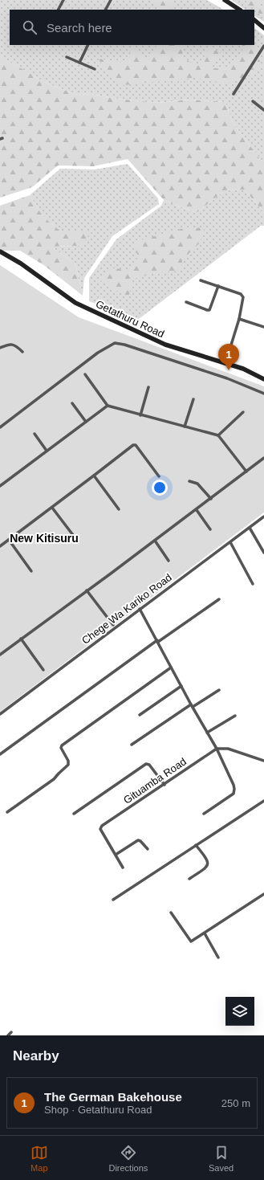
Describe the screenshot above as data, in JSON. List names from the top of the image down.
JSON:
{
  "streets": {
    "main road": ["Getathuru Road"],
    "street": ["Chege Wa Kariko Road", "Gituamba Road"]
  },
  "districts": ["New Kitisuru"],
  "page": {
    "search": "Search here",
    "pins": "1",
    "heading": "Nearby",
    "list": [
      {
        "mark": "1",
        "name": "The German Bakehouse",
        "note": "Shop · Getathuru Road",
        "value": "250 m"
      }
    ],
    "nav": ["Map", "Directions", "Saved"]
  }
}
